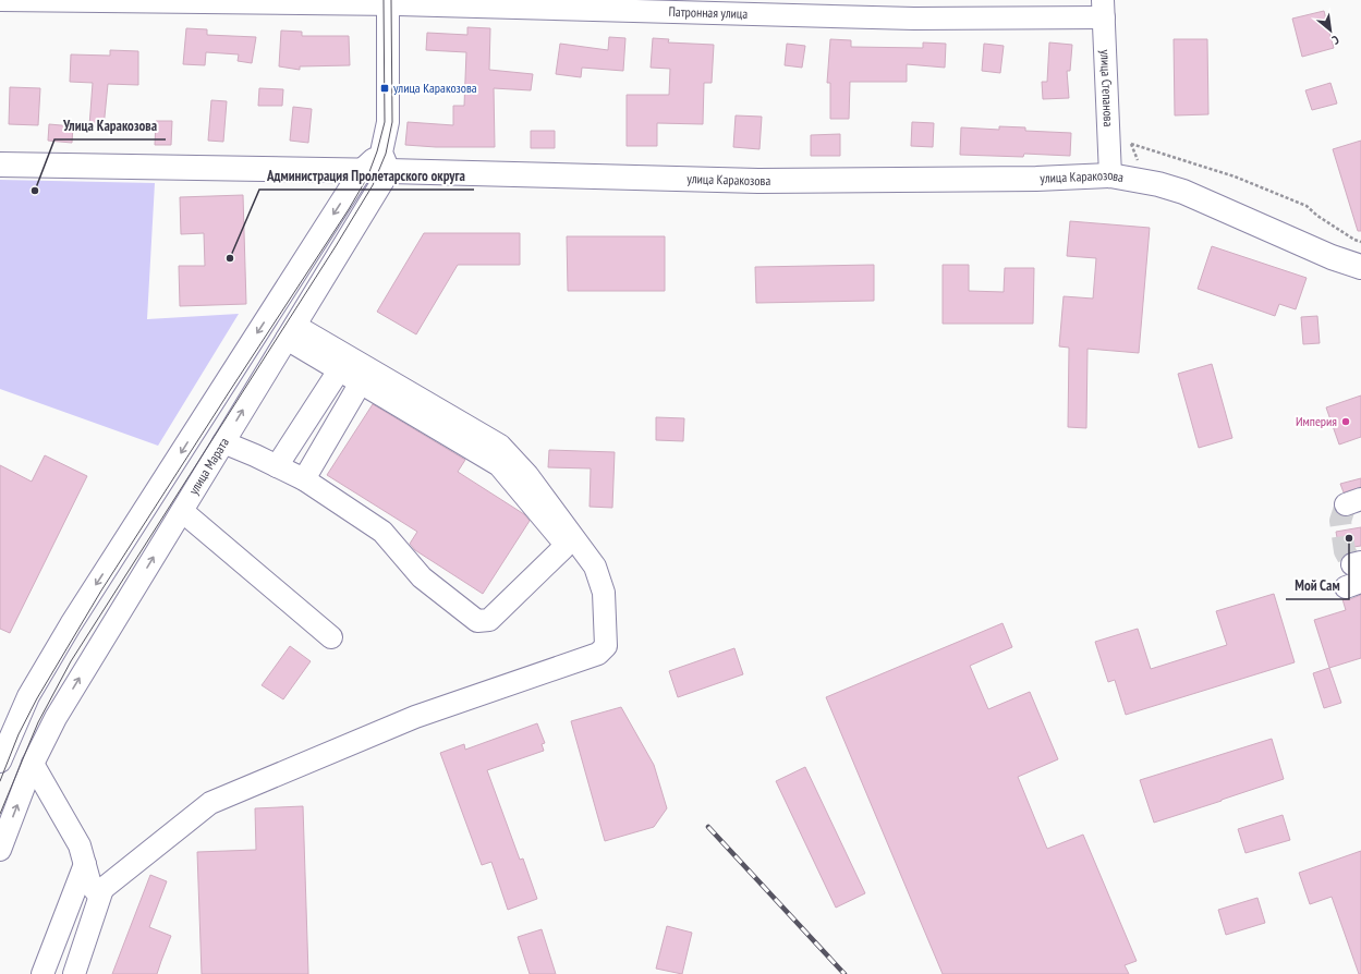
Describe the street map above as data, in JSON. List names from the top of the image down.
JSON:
{
  "streets": {
    "main road": ["улица Каракозова"],
    "street": ["Патронная улица", "улица Степанова", "улица Марата"]
  },
  "crossings": [
    ["Патронная улица", "улица Степанова"],
    ["Патронная улица", "улица Марата"],
    ["улица Степанова", "улица Каракозова"],
    ["улица Каракозова", "улица Марата"]
  ],
  "places": {
    "transit": ["улица Каракозова"],
    "other": [
      "Улица Каракозова",
      "Администрация Пролетарского округа",
      "Империя",
      "Мой Сам"
    ]
  },
  "north": "bottom right"
}
